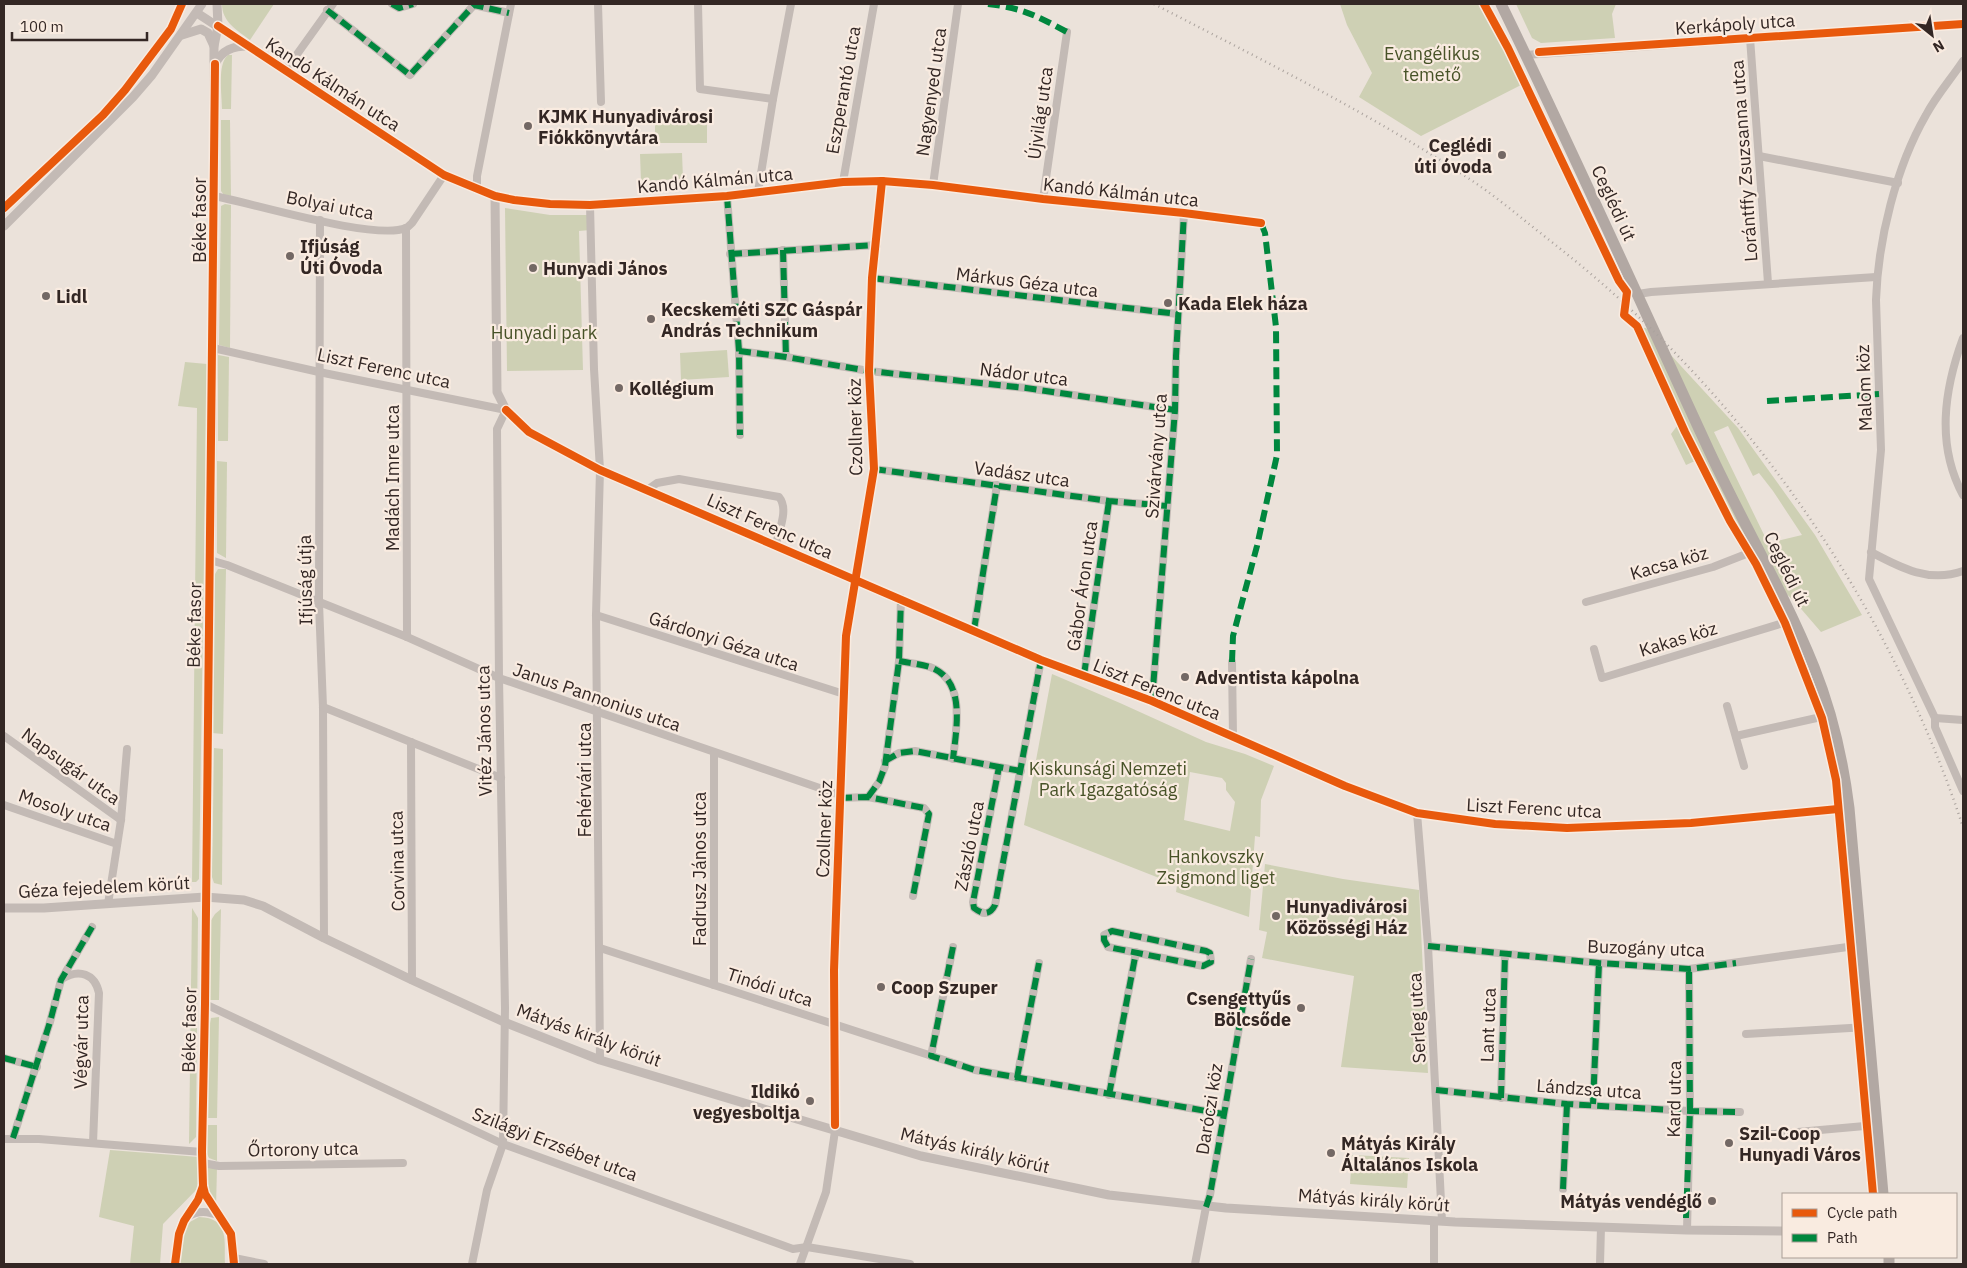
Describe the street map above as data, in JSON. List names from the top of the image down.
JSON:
{
  "streets": {
    "main road": ["Ceglédi út"],
    "street": [
      "Kerkápoly utca",
      "Kandó Kálmán utca",
      "Eszperantó utca",
      "Nagyenyed utca",
      "Újvilág utca",
      "Lorántffy Zsuzsanna utca",
      "Bolyai utca",
      "Béke fasor",
      "Márkus Géza utca",
      "Liszt Ferenc utca",
      "Nádor utca",
      "Malom köz",
      "Czollner köz",
      "Szivárvány utca",
      "Vadász utca",
      "Madách Imre utca",
      "Kacsa köz",
      "Ifjúság útja",
      "Gábor Áron utca",
      "Kakas köz",
      "Gárdonyi Géza utca",
      "Janus Pannonius utca",
      "Vitéz János utca",
      "Napsugár utca",
      "Fehérvári utca",
      "Mosoly utca",
      "Zászló utca",
      "Corvina utca",
      "Fadrusz János utca",
      "Géza fejedelem körút",
      "Buzogány utca",
      "Tinódi utca",
      "Serleg utca",
      "Lant utca",
      "Mátyás király körút",
      "Végvár utca",
      "Lándzsa utca",
      "Kard utca",
      "Daróczi köz",
      "Szilágyi Erzsébet utca",
      "Őrtorony utca"
    ]
  },
  "crossings": [
    ["Kerkápoly utca", "Lorántffy Zsuzsanna utca"],
    ["Kerkápoly utca", "Ceglédi út"],
    ["Kandó Kálmán utca", "Eszperantó utca"],
    ["Kandó Kálmán utca", "Nagyenyed utca"],
    ["Kandó Kálmán utca", "Újvilág utca"],
    ["Kandó Kálmán utca", "Béke fasor"],
    ["Kandó Kálmán utca", "Czollner köz"],
    ["Kandó Kálmán utca", "Szivárvány utca"],
    ["Kandó Kálmán utca", "Fehérvári utca"],
    ["Ceglédi út", "Liszt Ferenc utca"],
    ["Ceglédi út", "Kacsa köz"],
    ["Ceglédi út", "Kakas köz"],
    ["Ceglédi út", "Buzogány utca"],
    ["Bolyai utca", "Béke fasor"],
    ["Bolyai utca", "Madách Imre utca"],
    ["Bolyai utca", "Ifjúság útja"],
    ["Béke fasor", "Liszt Ferenc utca"],
    ["Béke fasor", "Janus Pannonius utca"],
    ["Béke fasor", "Géza fejedelem körút"],
    ["Béke fasor", "Mátyás király körút"],
    ["Béke fasor", "Szilágyi Erzsébet utca"],
    ["Béke fasor", "Őrtorony utca"],
    ["Márkus Géza utca", "Czollner köz"],
    ["Márkus Géza utca", "Szivárvány utca"],
    ["Liszt Ferenc utca", "Czollner köz"],
    ["Liszt Ferenc utca", "Szivárvány utca"],
    ["Liszt Ferenc utca", "Madách Imre utca"],
    ["Liszt Ferenc utca", "Ifjúság útja"],
    ["Liszt Ferenc utca", "Gábor Áron utca"],
    ["Liszt Ferenc utca", "Vitéz János utca"],
    ["Liszt Ferenc utca", "Fehérvári utca"],
    ["Liszt Ferenc utca", "Zászló utca"],
    ["Liszt Ferenc utca", "Serleg utca"],
    ["Nádor utca", "Czollner köz"],
    ["Nádor utca", "Szivárvány utca"],
    ["Czollner köz", "Vadász utca"],
    ["Czollner köz", "Gárdonyi Géza utca"],
    ["Czollner köz", "Janus Pannonius utca"],
    ["Czollner köz", "Tinódi utca"],
    ["Czollner köz", "Mátyás király körút"],
    ["Czollner köz", "Szilágyi Erzsébet utca"],
    ["Szivárvány utca", "Vadász utca"],
    ["Vadász utca", "Gábor Áron utca"],
    ["Madách Imre utca", "Janus Pannonius utca"],
    ["Ifjúság útja", "Janus Pannonius utca"],
    ["Ifjúság útja", "Mátyás király körút"],
    ["Gárdonyi Géza utca", "Fehérvári utca"],
    ["Janus Pannonius utca", "Vitéz János utca"],
    ["Janus Pannonius utca", "Fehérvári utca"],
    ["Janus Pannonius utca", "Fadrusz János utca"],
    ["Vitéz János utca", "Mátyás király körút"],
    ["Vitéz János utca", "Szilágyi Erzsébet utca"],
    ["Fehérvári utca", "Tinódi utca"],
    ["Fehérvári utca", "Mátyás király körút"],
    ["Corvina utca", "Mátyás király körút"],
    ["Fadrusz János utca", "Tinódi utca"],
    ["Géza fejedelem körút", "Mátyás király körút"],
    ["Buzogány utca", "Serleg utca"],
    ["Buzogány utca", "Lant utca"],
    ["Buzogány utca", "Kard utca"],
    ["Tinódi utca", "Daróczi köz"],
    ["Serleg utca", "Mátyás király körút"],
    ["Serleg utca", "Lándzsa utca"],
    ["Lant utca", "Lándzsa utca"],
    ["Mátyás király körút", "Kard utca"],
    ["Mátyás király körút", "Daróczi köz"],
    ["Lándzsa utca", "Kard utca"]
  ],
  "parks": [
    "Evangélikus temető",
    "Hunyadi park",
    "Kiskunsági Nemzeti Park Igazgatóság",
    "Hankovszky Zsigmond liget"
  ],
  "places": [
    "KJMK Hunyadivárosi Fiókkönyvtára",
    "Ceglédi úti óvoda",
    "Ifjúság Úti Óvoda",
    "Hunyadi János",
    "Lidl",
    "Kada Elek háza",
    "Kecskeméti SZC Gáspár András Technikum",
    "Kollégium",
    "Adventista kápolna",
    "Hunyadivárosi Közösségi Ház",
    "Coop Szuper",
    "Csengettyűs Bölcsőde",
    "Ildikó vegyesboltja",
    "Szil-Coop Hunyadi Város",
    "Mátyás Király Általános Iskola",
    "Mátyás vendéglő"
  ],
  "legend": ["Cycle path", "Path"],
  "scale_bar": "100 m",
  "north": "bottom right"
}
